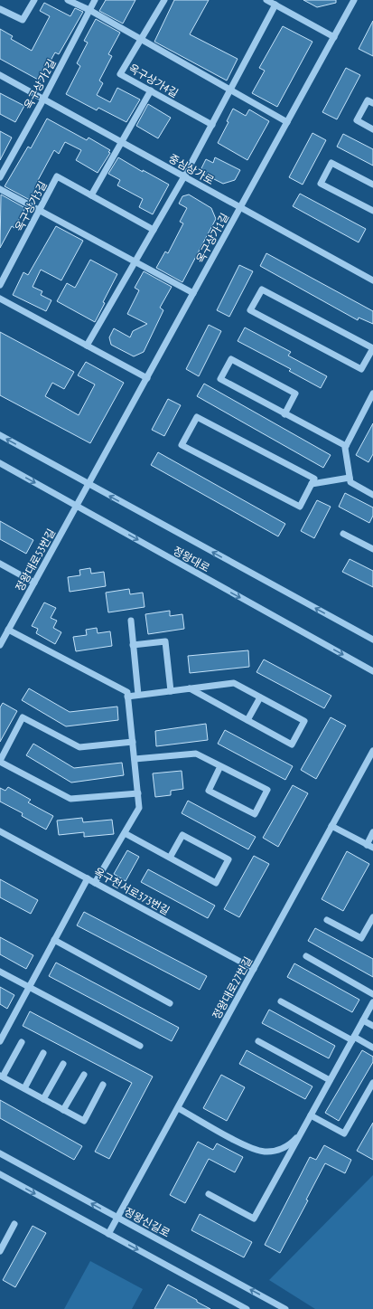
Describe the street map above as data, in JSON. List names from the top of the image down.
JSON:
{
  "streets": {
    "street": [
      "옥구상가4길",
      "옥구상가2길",
      "중심상가로",
      "옥구상가3길",
      "옥구상가1길",
      "정왕대로",
      "정왕대로53번길",
      "옥구천서로373번길",
      "정왕대로27번길",
      "정왕신길로"
    ]
  },
  "crossings": [
    ["옥구상가2길", "중심상가로"],
    ["중심상가로", "옥구상가1길"],
    ["옥구상가1길", "정왕대로"],
    ["옥구상가1길", "정왕대로53번길"],
    ["정왕대로", "정왕대로53번길"],
    ["옥구천서로373번길", "정왕대로27번길"],
    ["정왕대로27번길", "정왕신길로"]
  ]
}
